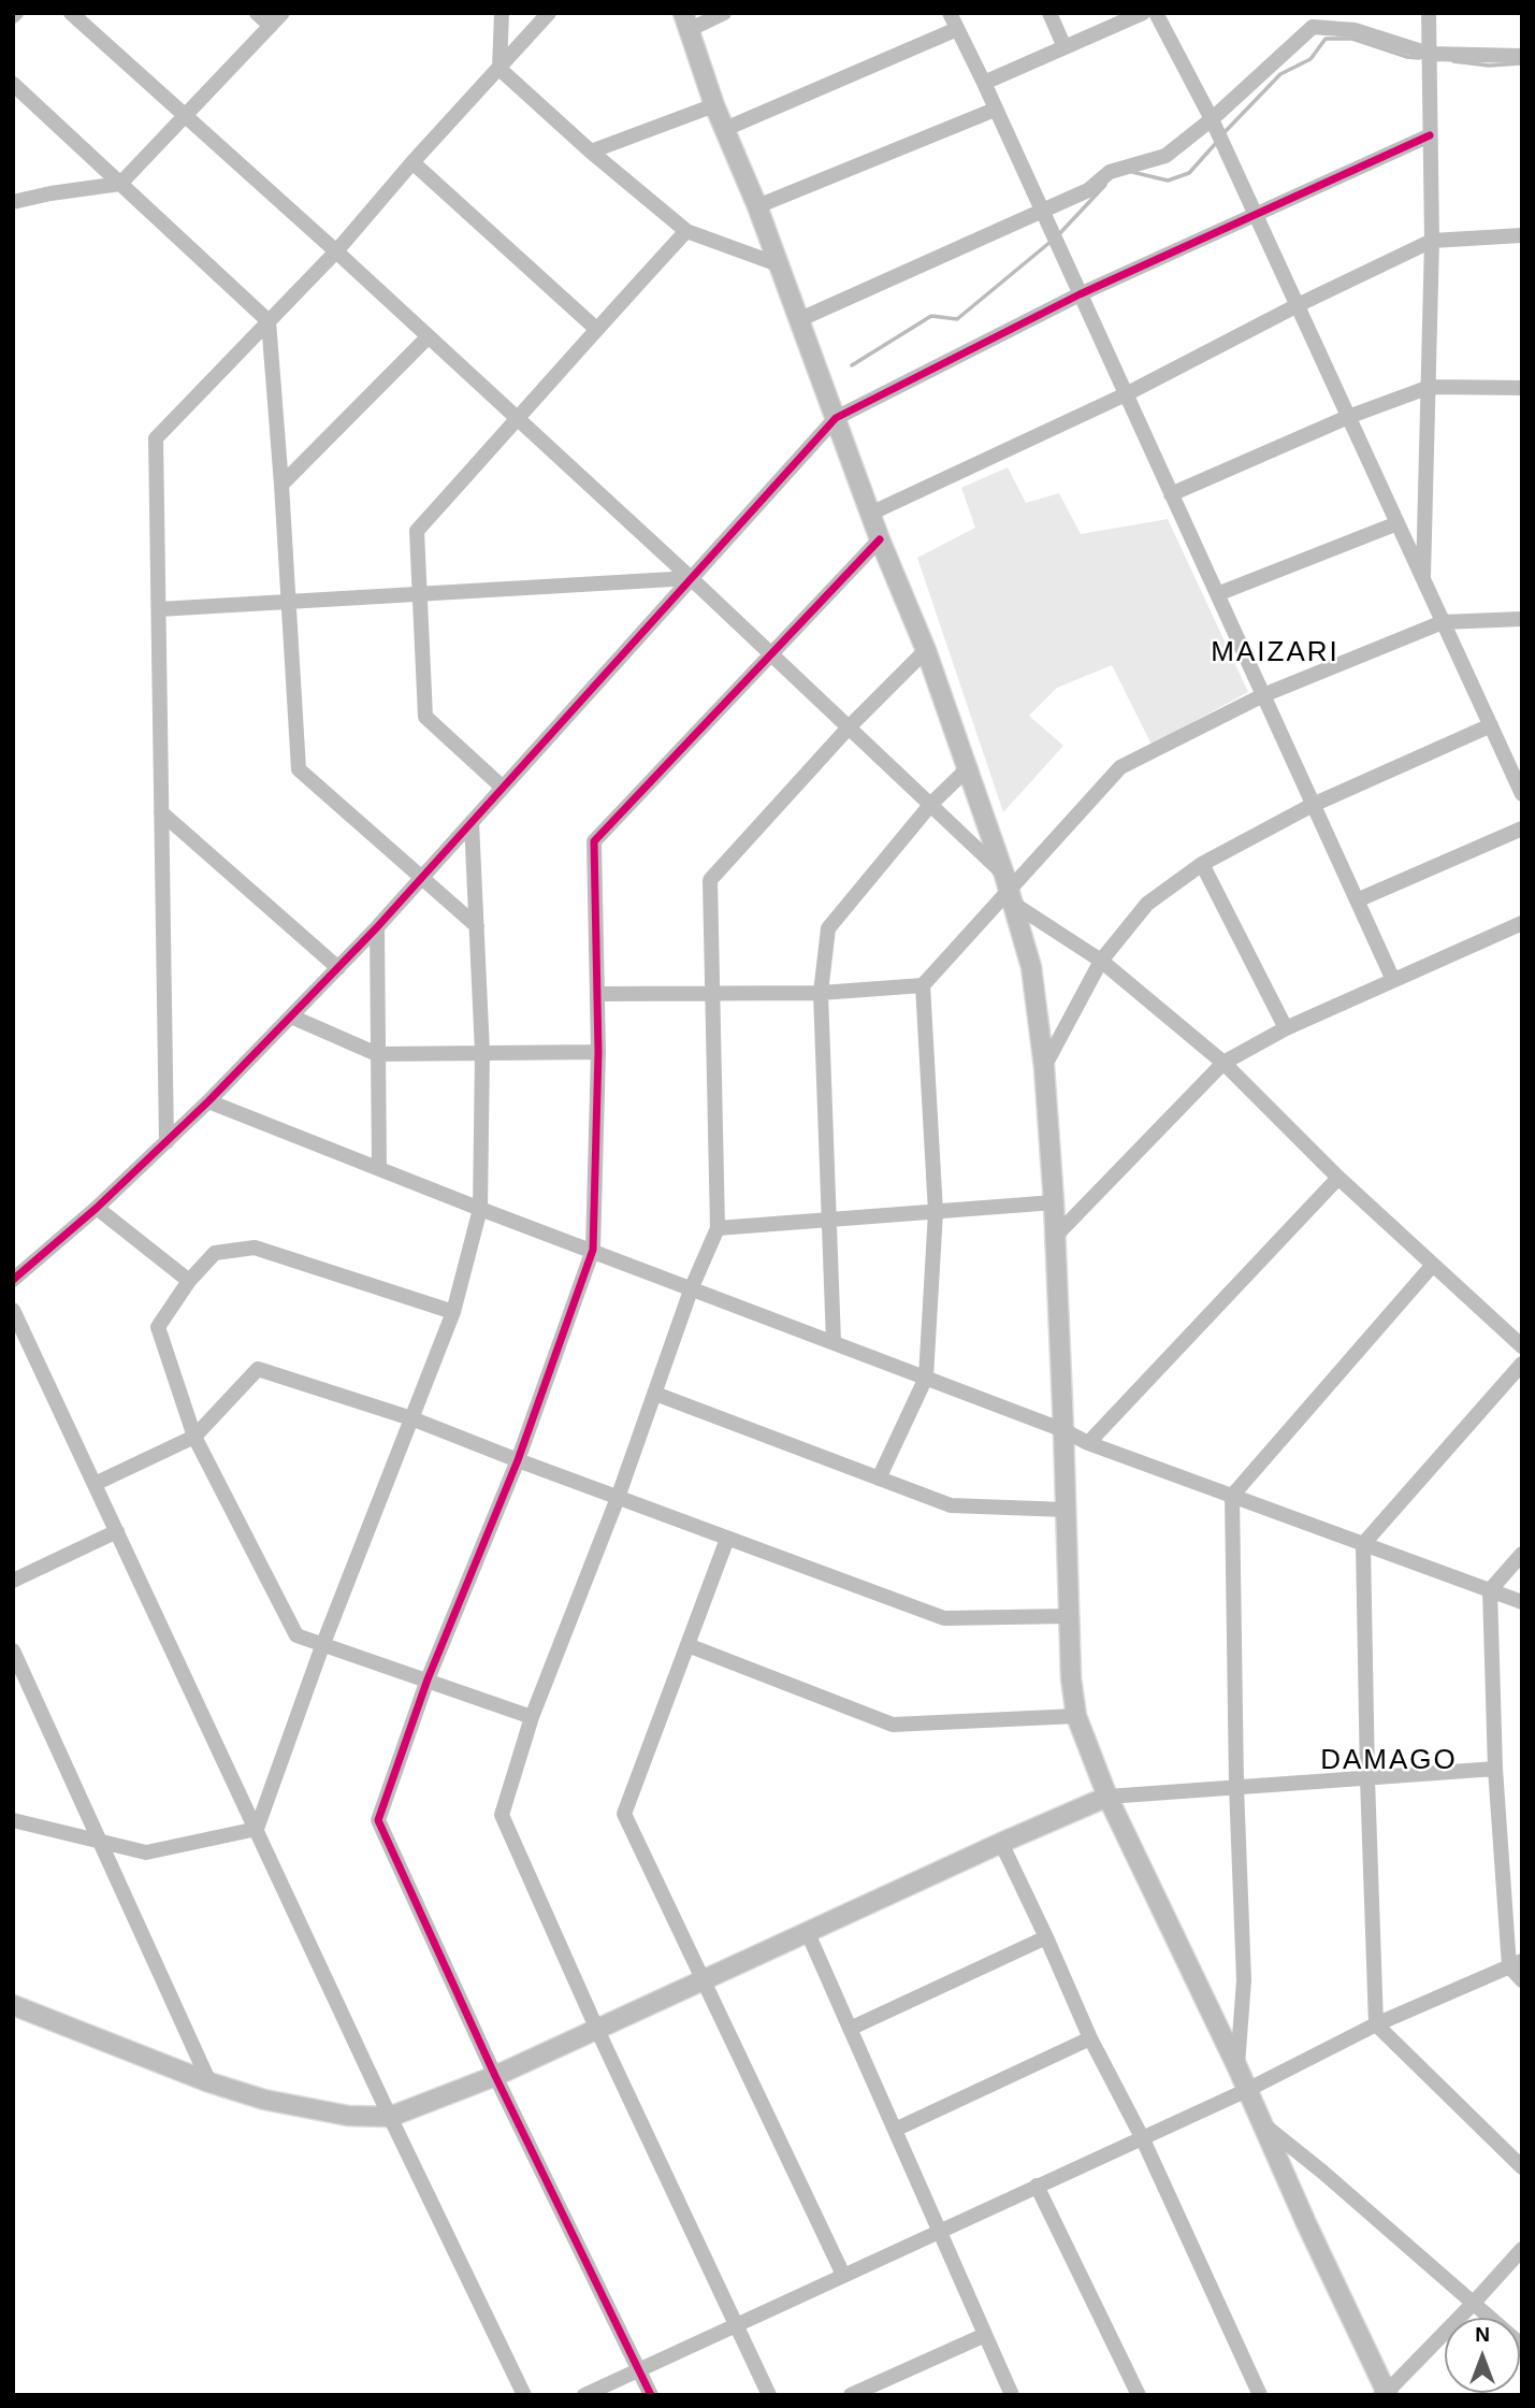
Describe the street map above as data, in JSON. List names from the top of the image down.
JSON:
{
  "districts": ["MAIZARI", "DAMAGO"],
  "north": "top"
}
